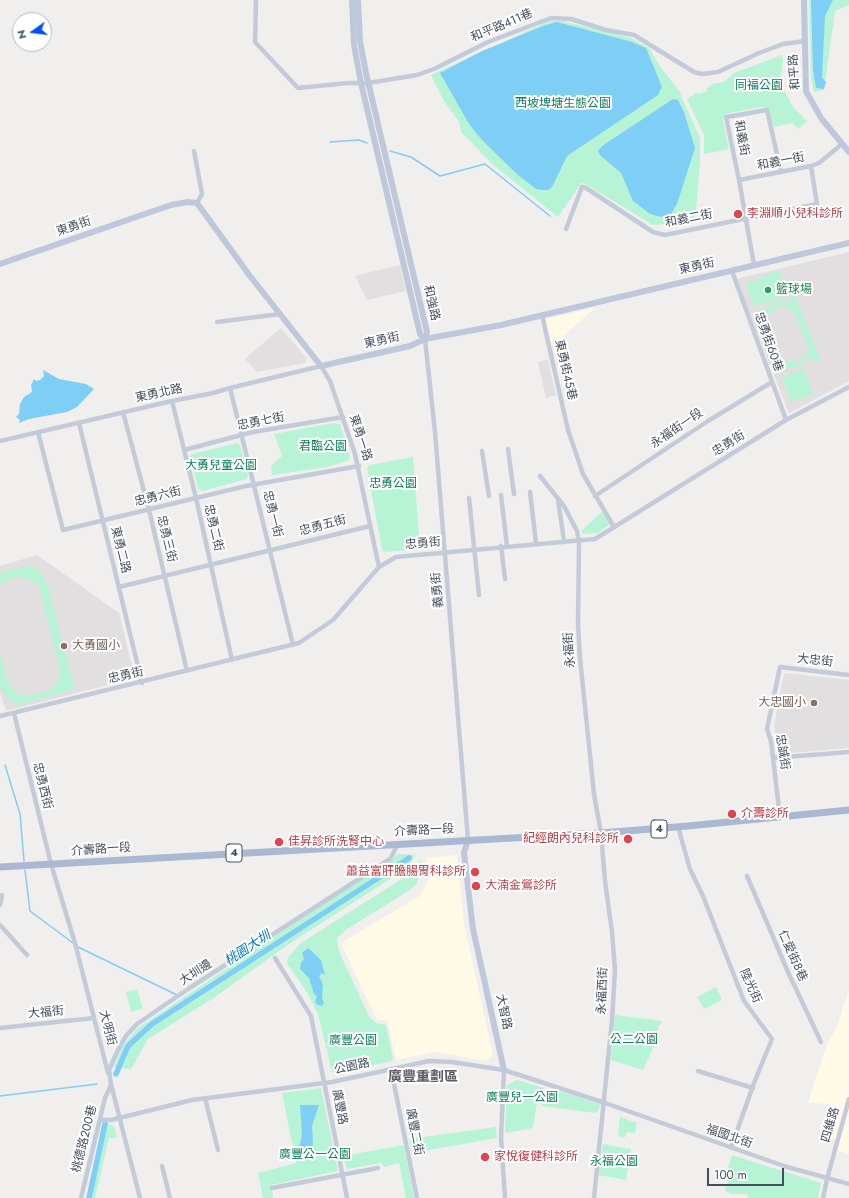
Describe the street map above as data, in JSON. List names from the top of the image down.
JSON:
{
  "streets": {
    "main road": ["4", "介壽路一段"],
    "street": [
      "和平路411巷",
      "和平路",
      "和義街",
      "和義一街",
      "和義二街",
      "東勇街",
      "和強路",
      "忠勇街60巷",
      "東勇街45巷",
      "東勇北路",
      "忠勇七街",
      "永福街一段",
      "東勇一路",
      "忠勇街",
      "忠勇六街",
      "忠勇一街",
      "忠勇五街",
      "忠勇二街",
      "忠勇三街",
      "東勇二路",
      "義勇街",
      "永福街",
      "大忠街",
      "忠誠街",
      "忠勇西街",
      "仁愛街8巷",
      "大圳邊",
      "陸光街",
      "永福西街",
      "大智路",
      "大福街",
      "大明街",
      "公園路",
      "廣豐路",
      "四維路",
      "廣豐二街",
      "福國北街",
      "桃德路200巷"
    ]
  },
  "crossings": [
    ["和平路411巷", "和平路"],
    ["和平路411巷", "和強路"],
    ["和平路", "和義一街"],
    ["和義街", "和義一街"],
    ["和義街", "和義二街"],
    ["和義街", "東勇街"],
    ["和義一街", "和義二街"],
    ["東勇街", "和強路"],
    ["東勇街", "忠勇街60巷"],
    ["東勇街", "東勇街45巷"],
    ["東勇街", "東勇北路"],
    ["東勇街", "東勇一路"],
    ["東勇街", "義勇街"],
    ["和強路", "義勇街"],
    ["忠勇街60巷", "永福街一段"],
    ["忠勇街60巷", "忠勇街"],
    ["東勇街45巷", "永福街一段"],
    ["東勇街45巷", "忠勇街"],
    ["東勇北路", "東勇一路"],
    ["東勇北路", "忠勇六街"],
    ["東勇北路", "忠勇一街"],
    ["東勇北路", "忠勇二街"],
    ["東勇北路", "忠勇三街"],
    ["東勇北路", "東勇二路"],
    ["忠勇七街", "東勇一路"],
    ["忠勇七街", "忠勇一街"],
    ["忠勇七街", "忠勇二街"],
    ["東勇一路", "忠勇街"],
    ["東勇一路", "忠勇六街"],
    ["東勇一路", "忠勇五街"],
    ["忠勇街", "忠勇一街"],
    ["忠勇街", "忠勇二街"],
    ["忠勇街", "忠勇三街"],
    ["忠勇街", "東勇二路"],
    ["忠勇街", "義勇街"],
    ["忠勇街", "永福街"],
    ["忠勇街", "忠勇西街"],
    ["忠勇六街", "忠勇一街"],
    ["忠勇六街", "忠勇二街"],
    ["忠勇六街", "忠勇三街"],
    ["忠勇六街", "東勇二路"],
    ["忠勇一街", "忠勇五街"],
    ["忠勇五街", "忠勇二街"],
    ["忠勇五街", "忠勇三街"],
    ["忠勇五街", "東勇二路"],
    ["義勇街", "介壽路一段"],
    ["義勇街", "大智路"],
    ["永福街", "介壽路一段"],
    ["永福街", "永福西街"],
    ["大忠街", "忠誠街"],
    ["忠誠街", "介壽路一段"],
    ["忠勇西街", "介壽路一段"],
    ["忠勇西街", "大明街"],
    ["介壽路一段", "大圳邊"],
    ["介壽路一段", "陸光街"],
    ["介壽路一段", "永福西街"],
    ["介壽路一段", "大智路"],
    ["介壽路一段", "大明街"],
    ["大圳邊", "大明街"],
    ["大圳邊", "桃德路200巷"],
    ["陸光街", "福國北街"],
    ["永福西街", "公園路"],
    ["永福西街", "福國北街"],
    ["大智路", "公園路"],
    ["大福街", "大明街"],
    ["大明街", "公園路"],
    ["大明街", "桃德路200巷"],
    ["公園路", "廣豐路"],
    ["公園路", "廣豐二街"],
    ["公園路", "福國北街"],
    ["公園路", "桃德路200巷"],
    ["四維路", "福國北街"]
  ],
  "districts": ["廣豐重劃區"],
  "water": ["桃園大圳"],
  "parks": [
    "同福公園",
    "西坡埤塘生態公園",
    "君臨公園",
    "大勇兒童公園",
    "忠勇公園",
    "公二公園",
    "廣豐公園",
    "廣豐兒一公園",
    "廣豐公一公園",
    "永福公園"
  ],
  "places": [
    "李淵順小兒科診所",
    "籃球場",
    "大勇國小",
    "大忠國小",
    "介壽診所",
    "紀經朗內兒科診所",
    "佳昇診所洗腎中心",
    "蕭益富肝膽腸胃科診所",
    "大湳金鶯診所",
    "家悅復健科診所"
  ],
  "scale_bar": "100 m",
  "north": "left"
}
